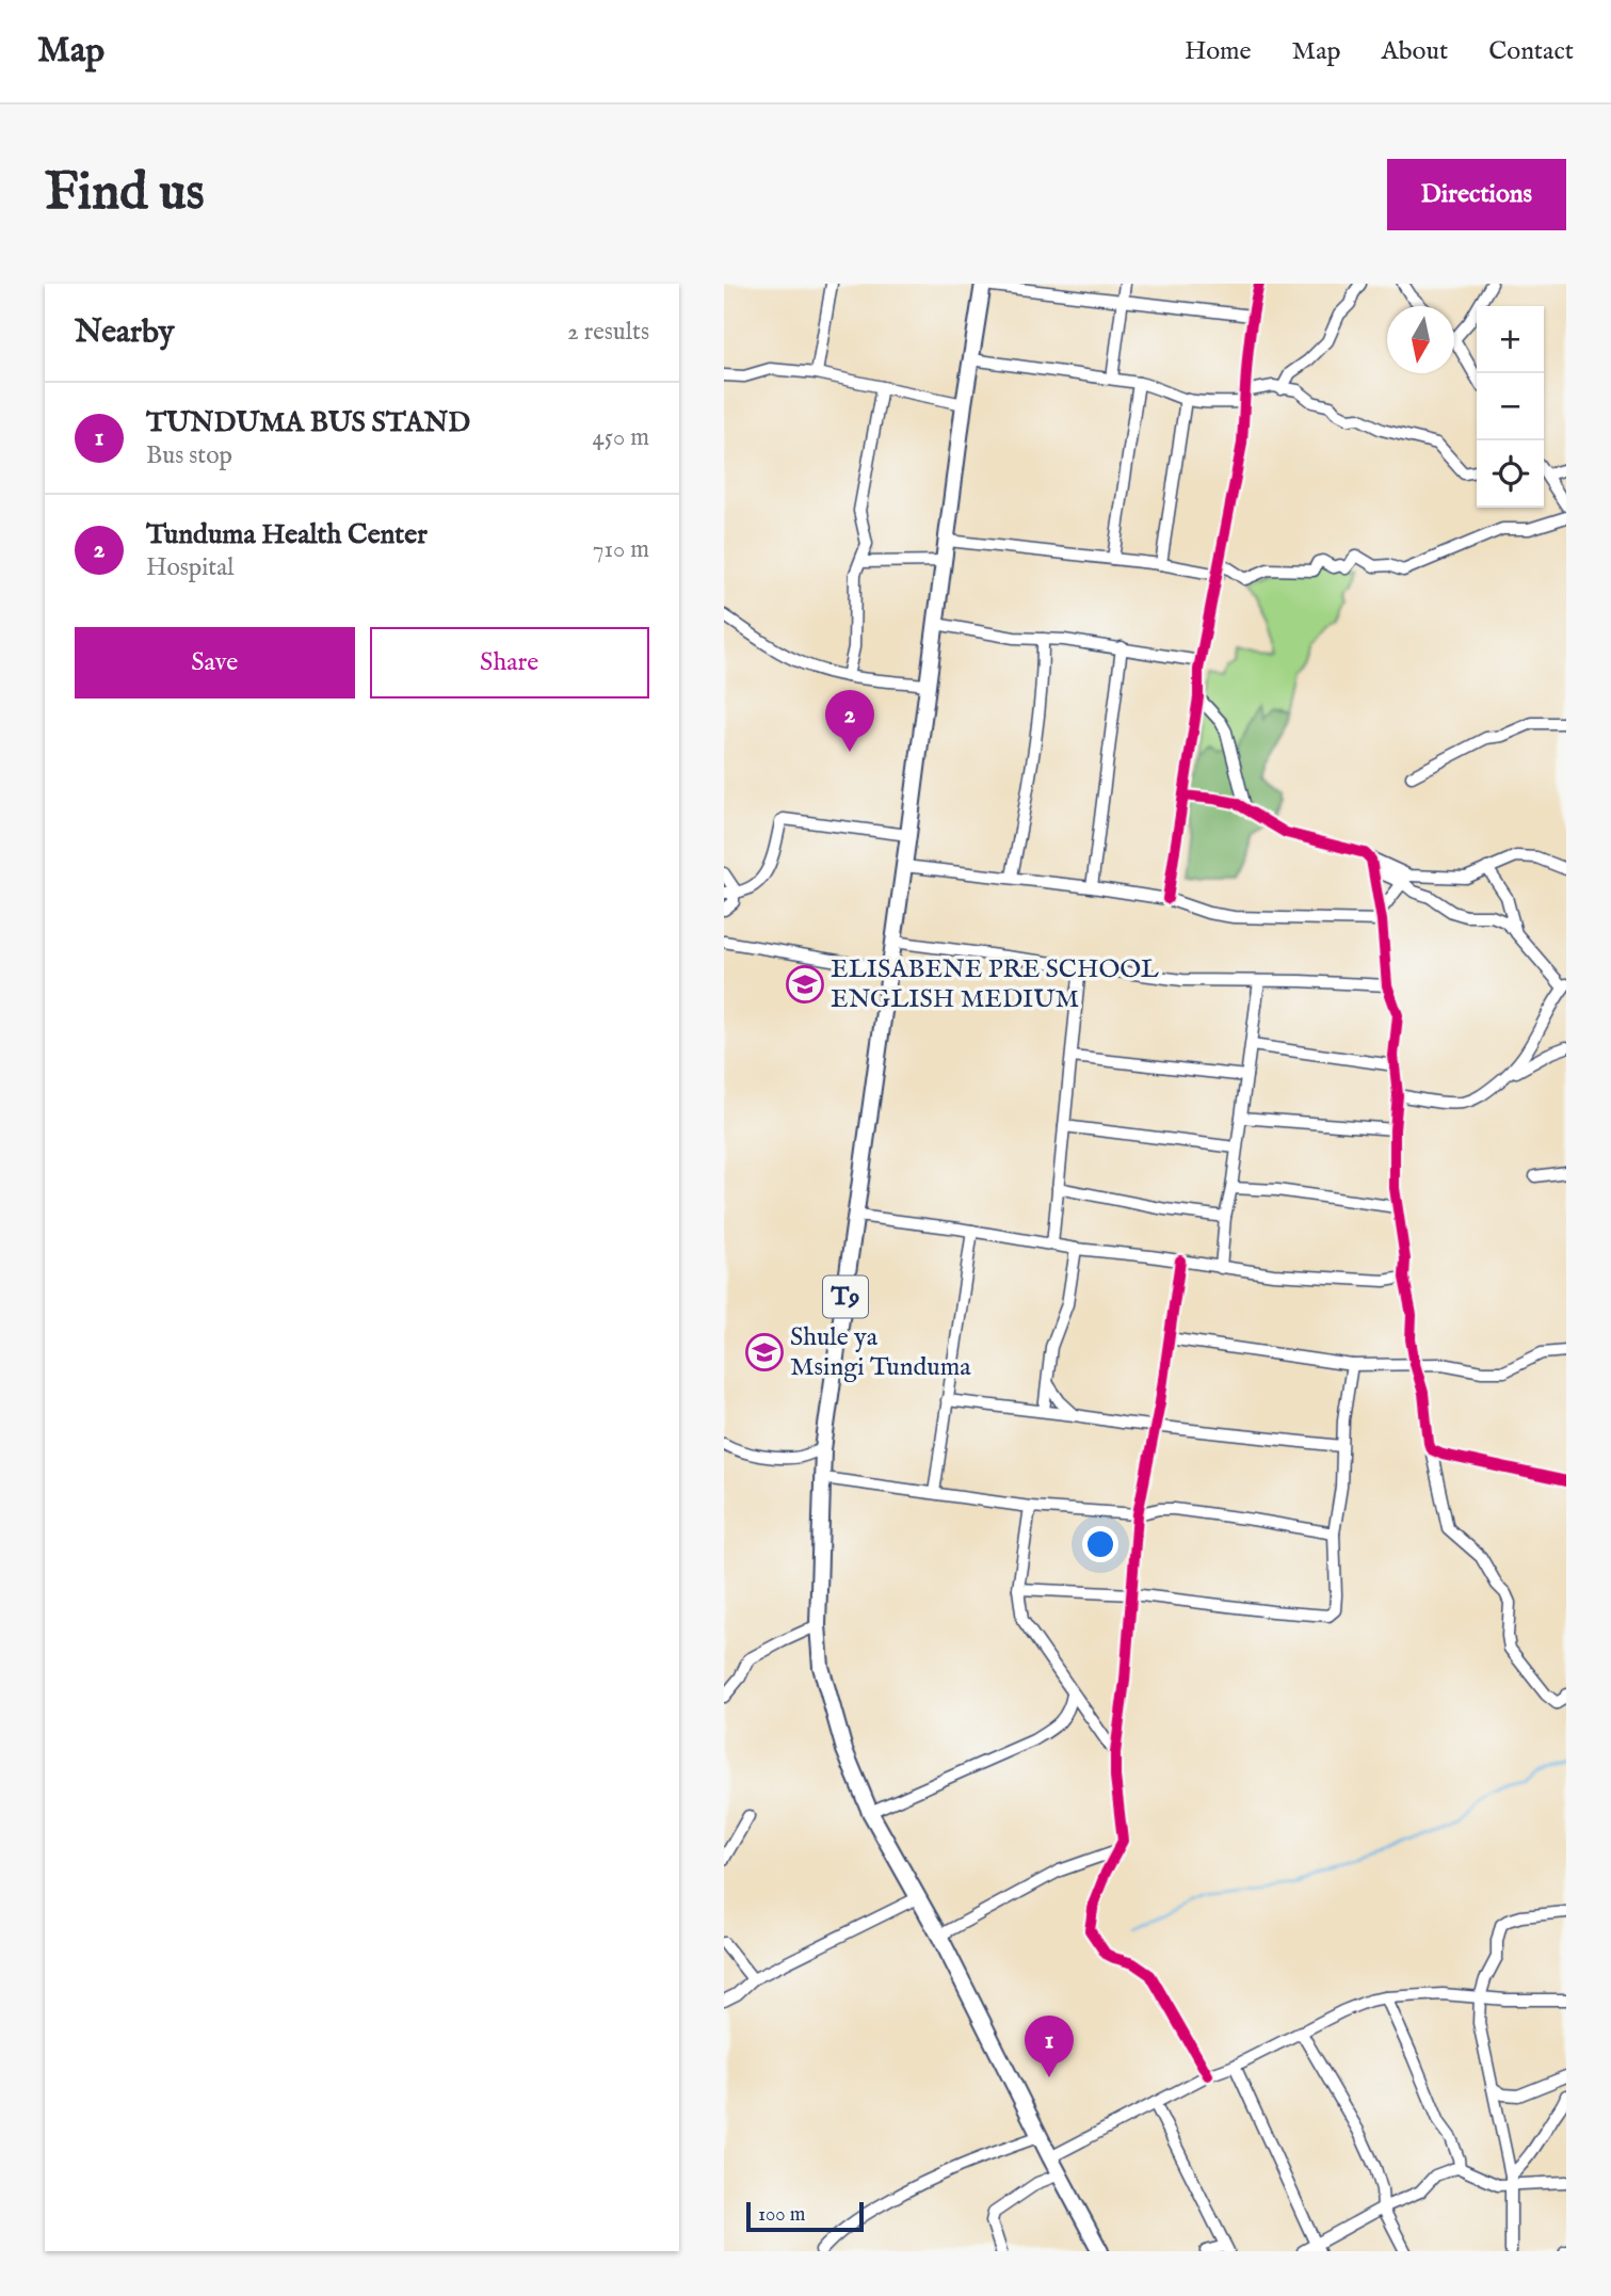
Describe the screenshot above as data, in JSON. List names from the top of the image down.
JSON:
{
  "streets": {
    "highway": ["T9"]
  },
  "places": {
    "school or university": ["ELISABENE PRE SCHOOL ENGLISH MEDIUM", "Shule ya Msingi Tunduma"]
  },
  "scale_bar": "100 m",
  "north": "bottom",
  "page": {
    "header": "Map",
    "nav": [
      "Home",
      "Map",
      "About",
      "Contact"
    ],
    "buttons": [
      "Directions",
      ["Save", "Share"]
    ],
    "title": "Find us",
    "heading": ["Nearby", "2 results"],
    "map_buttons": ["+", "−"],
    "list": [
      {
        "mark": "1",
        "name": "TUNDUMA BUS STAND",
        "note": "Bus stop",
        "value": "450 m"
      },
      {
        "mark": "2",
        "name": "Tunduma Health Center",
        "note": "Hospital",
        "value": "710 m"
      }
    ],
    "pins": ["2", "1"],
    "scale": "100 m"
  }
}
